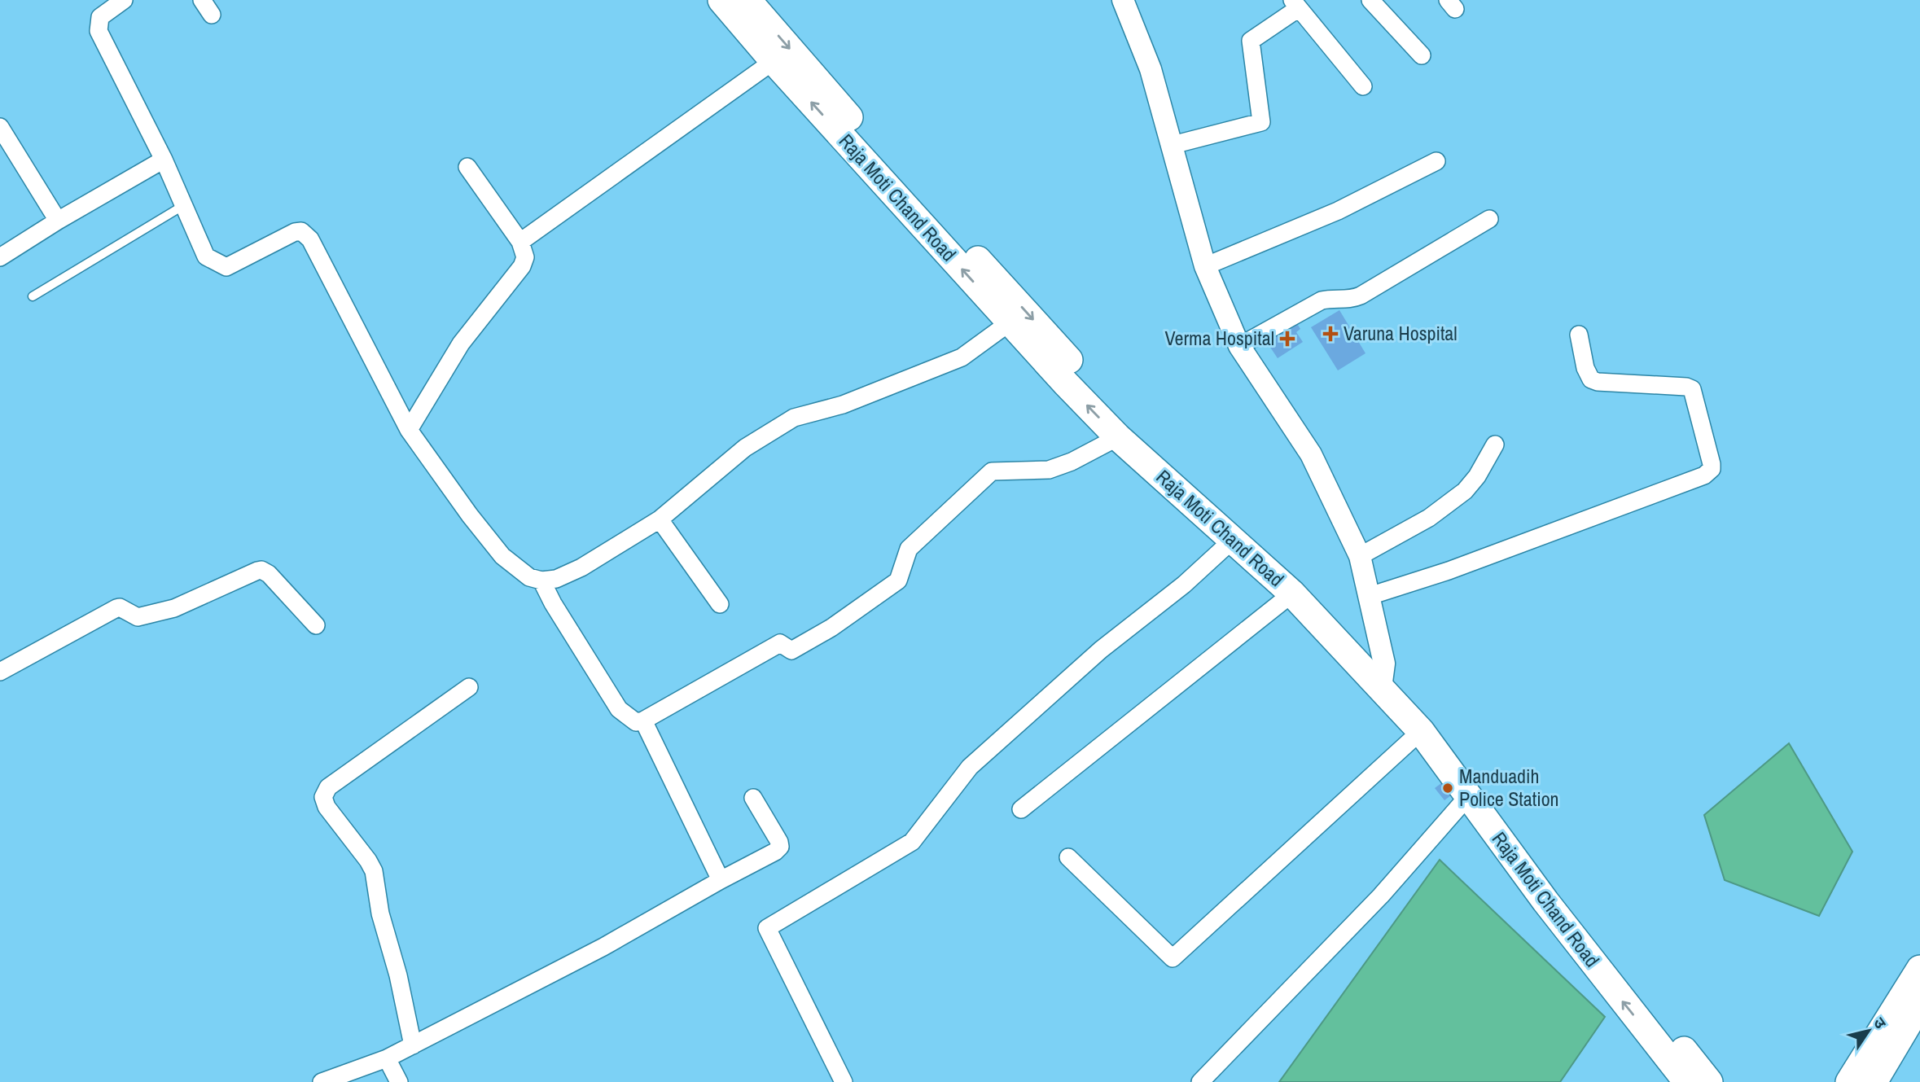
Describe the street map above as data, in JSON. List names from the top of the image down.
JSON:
{
  "streets": {
    "main road": ["Raja Moti Chand Road"]
  },
  "places": {
    "health": ["Varuna Hospital", "Verma Hospital"],
    "other": ["Manduadih Police Station"]
  },
  "north": "top right"
}
